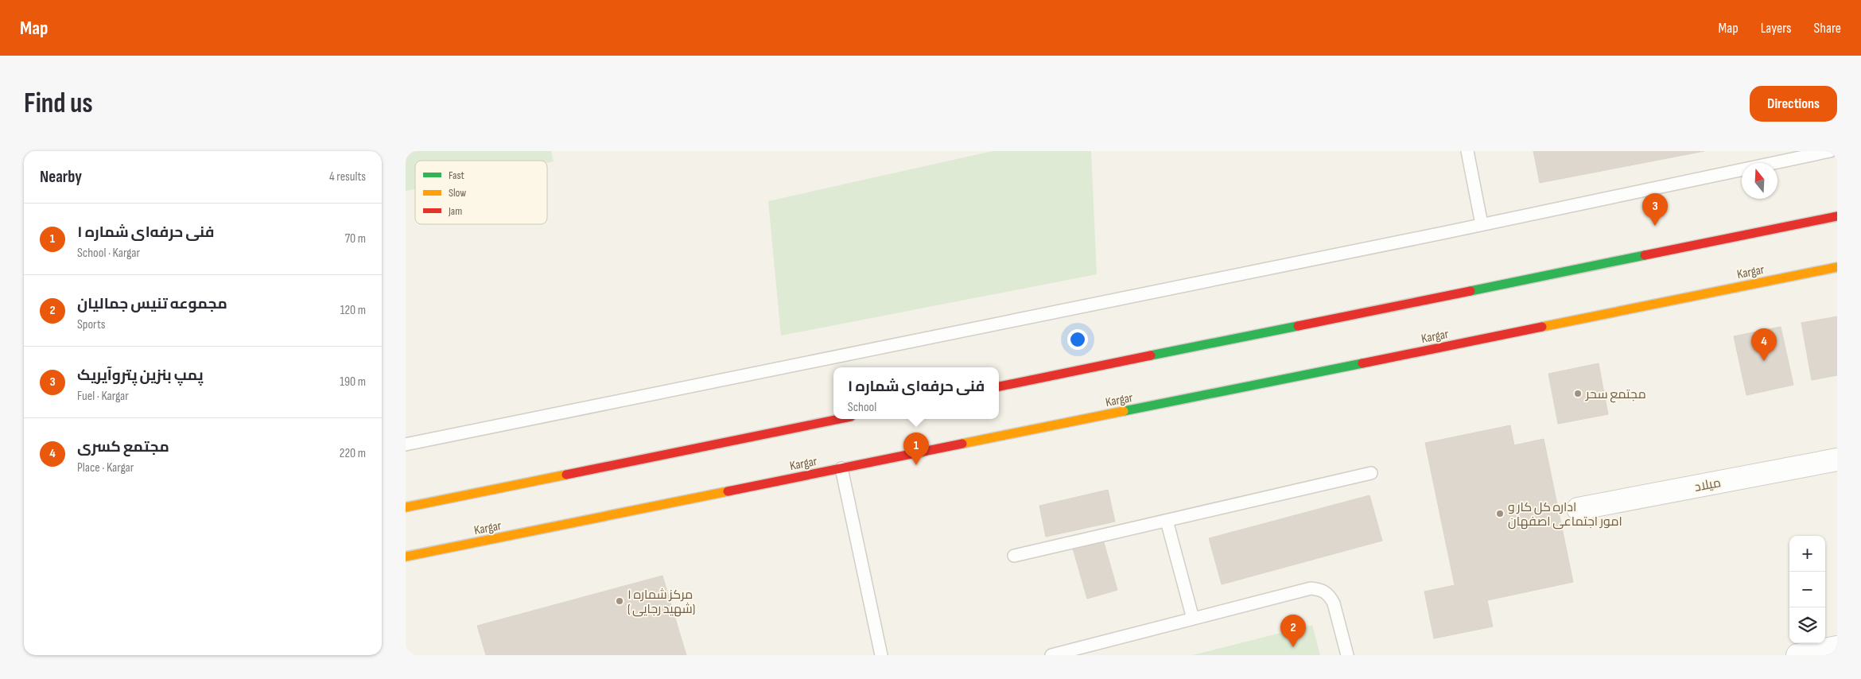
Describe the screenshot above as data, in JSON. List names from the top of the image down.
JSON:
{
  "streets": {
    "main road": ["Kargar"],
    "street": ["میلاد"]
  },
  "places": ["مجتمع سحر", "اداره کل کار و امور اجتماعی اصفهان", "مرکز شماره ۱ ( شهید رجایی)"],
  "legend": ["Fast", "Slow", "Jam"],
  "north": "top",
  "page": {
    "header": "Map",
    "nav": ["Map", "Layers", "Share"],
    "buttons": "Directions",
    "title": "Find us",
    "heading": ["Nearby", "4 results"],
    "pins": [
      "3",
      "4",
      "1",
      "2"
    ],
    "list": [
      {
        "mark": "1",
        "name": "فنی حرفه‌ای شماره ۱",
        "note": "School · Kargar",
        "value": "70 m"
      },
      {
        "mark": "2",
        "name": "مجموعه تنیس جمالیان",
        "note": "Sports",
        "value": "120 m"
      },
      {
        "mark": "3",
        "name": "پمپ بنزین پتروآیریک",
        "note": "Fuel · Kargar",
        "value": "190 m"
      },
      {
        "mark": "4",
        "name": "مجتمع کسری",
        "note": "Place · Kargar",
        "value": "220 m"
      }
    ],
    "popup": ["فنی حرفه‌ای شماره ۱", "School"],
    "map_buttons": ["+", "−"]
  }
}
